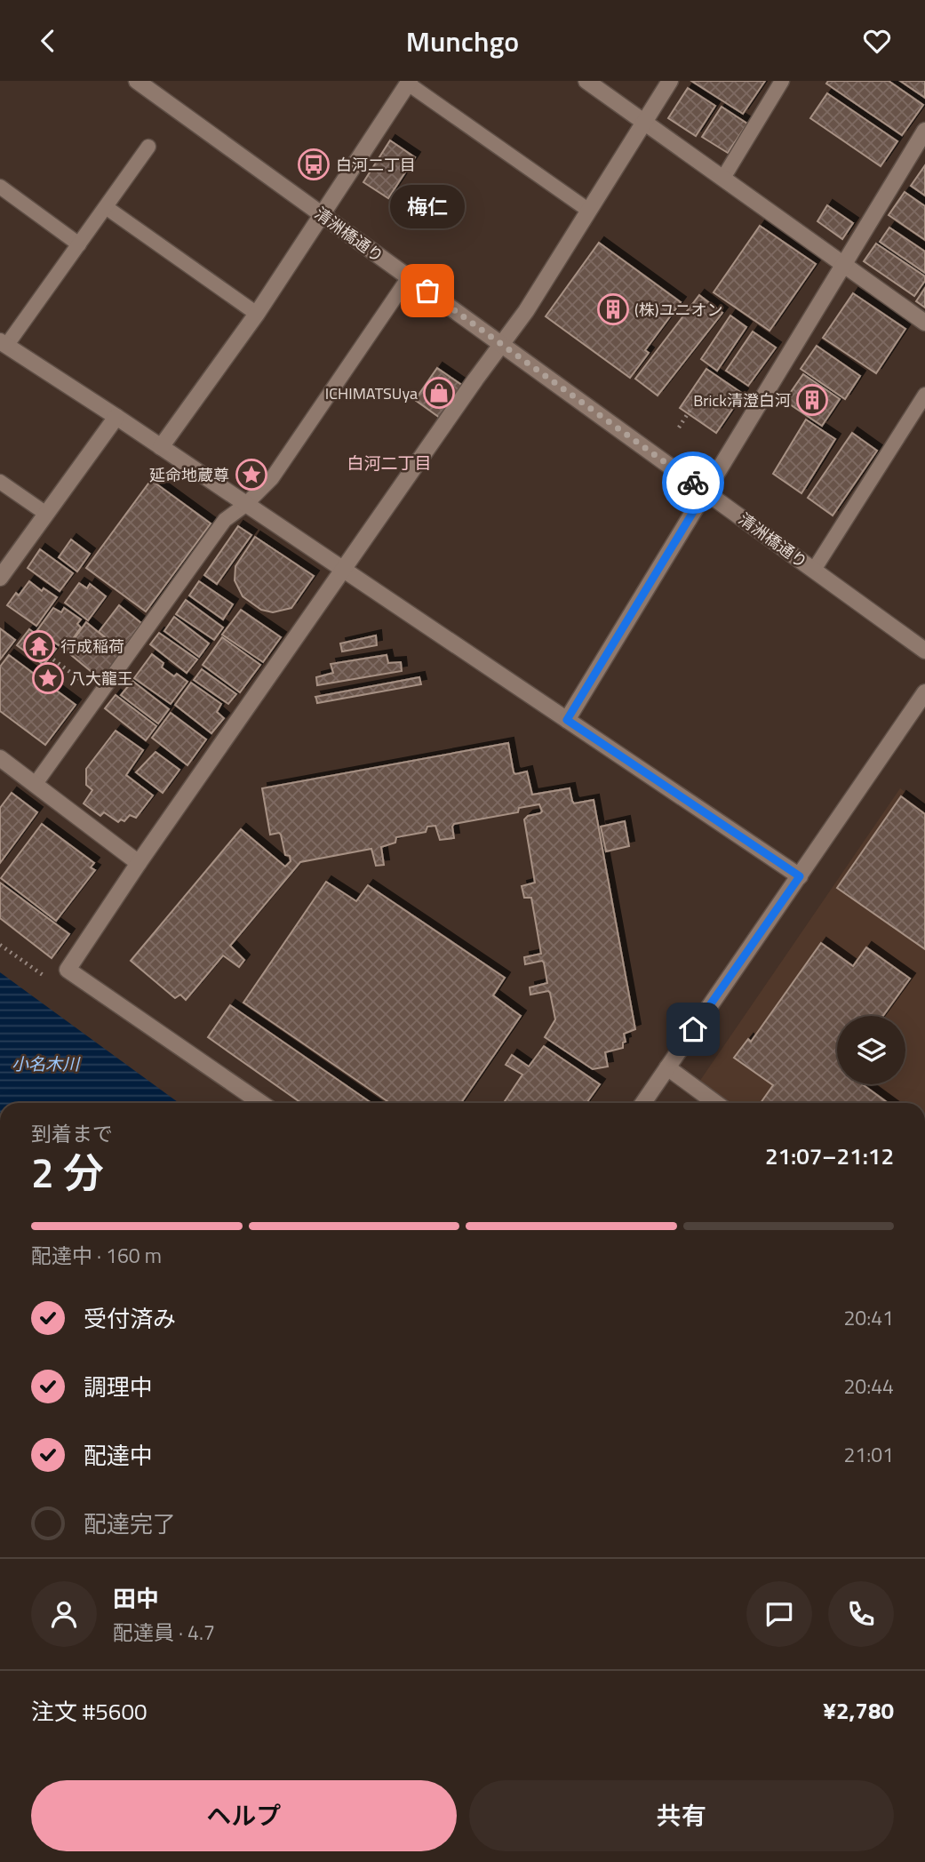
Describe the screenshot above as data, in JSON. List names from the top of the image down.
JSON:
{
  "streets": {
    "street": ["清洲橋通り"]
  },
  "districts": ["白河二丁目"],
  "water": ["小名木川"],
  "places": {
    "bus stop": ["白河二丁目"],
    "other": ["梅仁"],
    "building": ["(株)ユニオン", "Brick清澄白河"],
    "shop": ["ICHIMATSUya"],
    "place": ["延命地蔵尊", "八大龍王"],
    "temple": ["行成稲荷"]
  },
  "page": {
    "header": "Munchgo",
    "bubble": "梅仁",
    "heading": ["2 分", "到着まで", "21:07–21:12"],
    "panel": [
      "田中",
      "配達員 · 4.7",
      "注文 #5600",
      "¥2,780"
    ],
    "bar": "配達中 · 160 m",
    "list": [
      ["受付済み", "20:41"],
      ["調理中", "20:44"],
      ["配達中", "21:01"],
      "配達完了"
    ],
    "buttons": ["ヘルプ", "共有"]
  }
}
